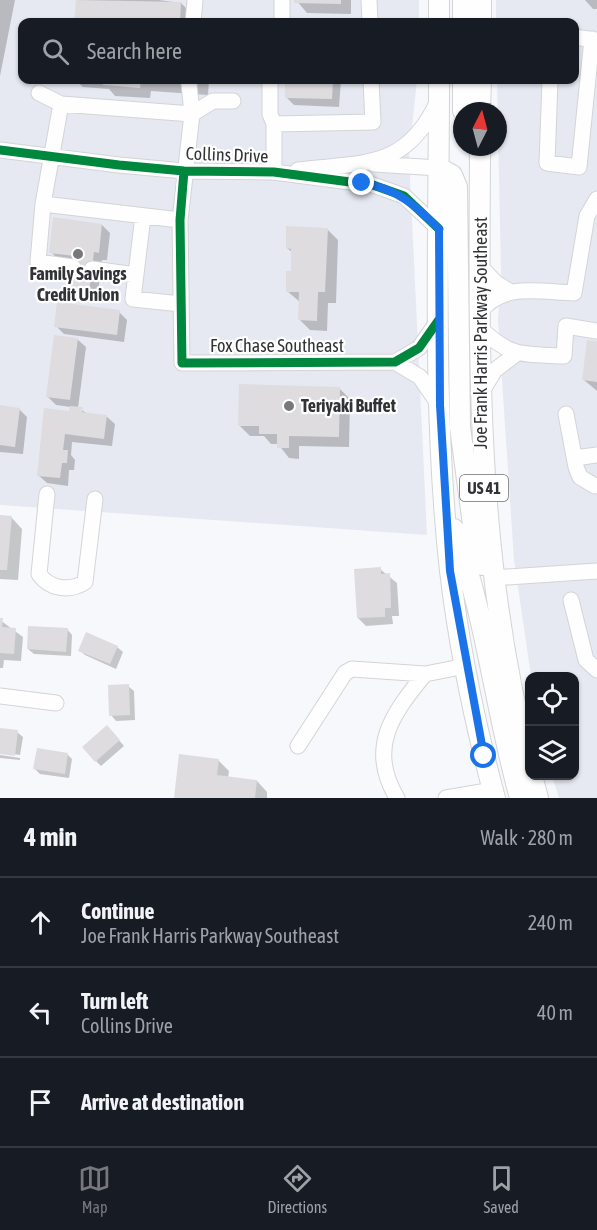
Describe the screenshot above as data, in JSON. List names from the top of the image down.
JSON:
{
  "streets": {
    "main road": ["Joe Frank Harris Parkway Southeast", "US 41"],
    "street": ["Collins Drive", "Fox Chase Southeast"]
  },
  "crossings": [
    ["Collins Drive", "Fox Chase Southeast"],
    ["Collins Drive", "US 41"]
  ],
  "places": ["Family Savings Credit Union", "Teriyaki Buffet"],
  "north": "top",
  "page": {
    "search": "Search here",
    "heading": ["4 min", "Walk · 280 m"],
    "list": [
      ["Continue", "Joe Frank Harris Parkway Southeast", "240 m"],
      ["Turn left", "Collins Drive", "40 m"],
      "Arrive at destination"
    ],
    "nav": ["Map", "Directions", "Saved"]
  }
}
